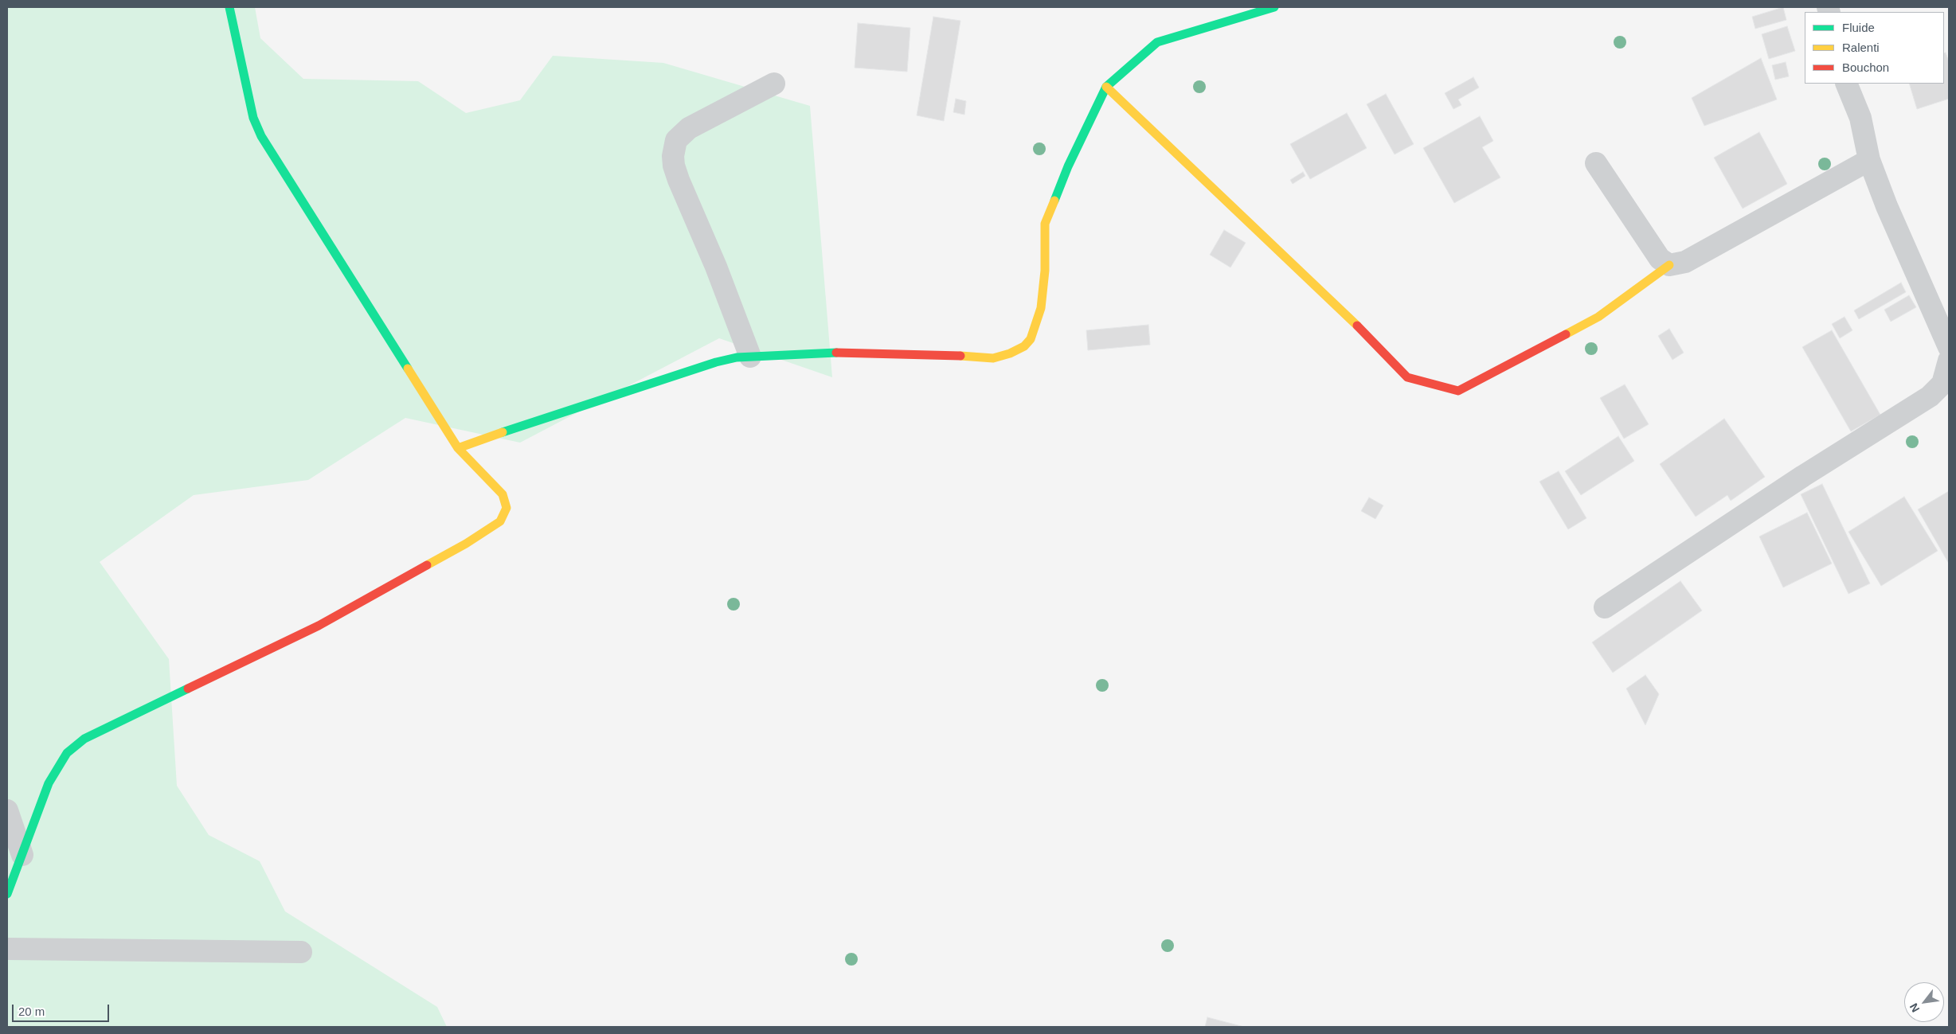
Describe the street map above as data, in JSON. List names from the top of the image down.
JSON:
{
  "legend": ["Fluide", "Ralenti", "Bouchon"],
  "scale_bar": "20 m",
  "north": "bottom left"
}
